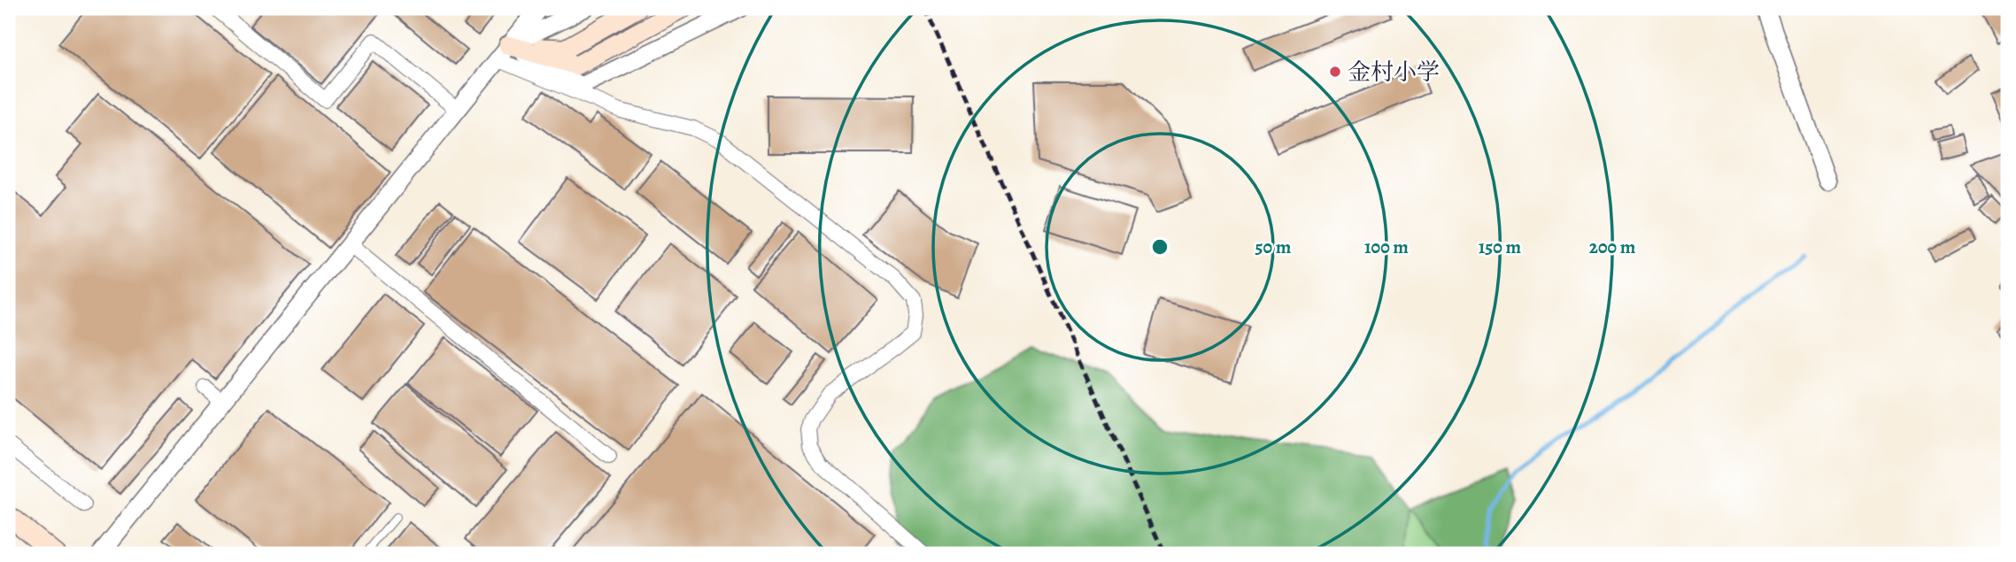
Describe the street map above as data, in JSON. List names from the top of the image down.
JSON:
{
  "places": ["金村小学"],
  "rings": [
    "50 m",
    "100 m",
    "150 m",
    "200 m"
  ]
}
